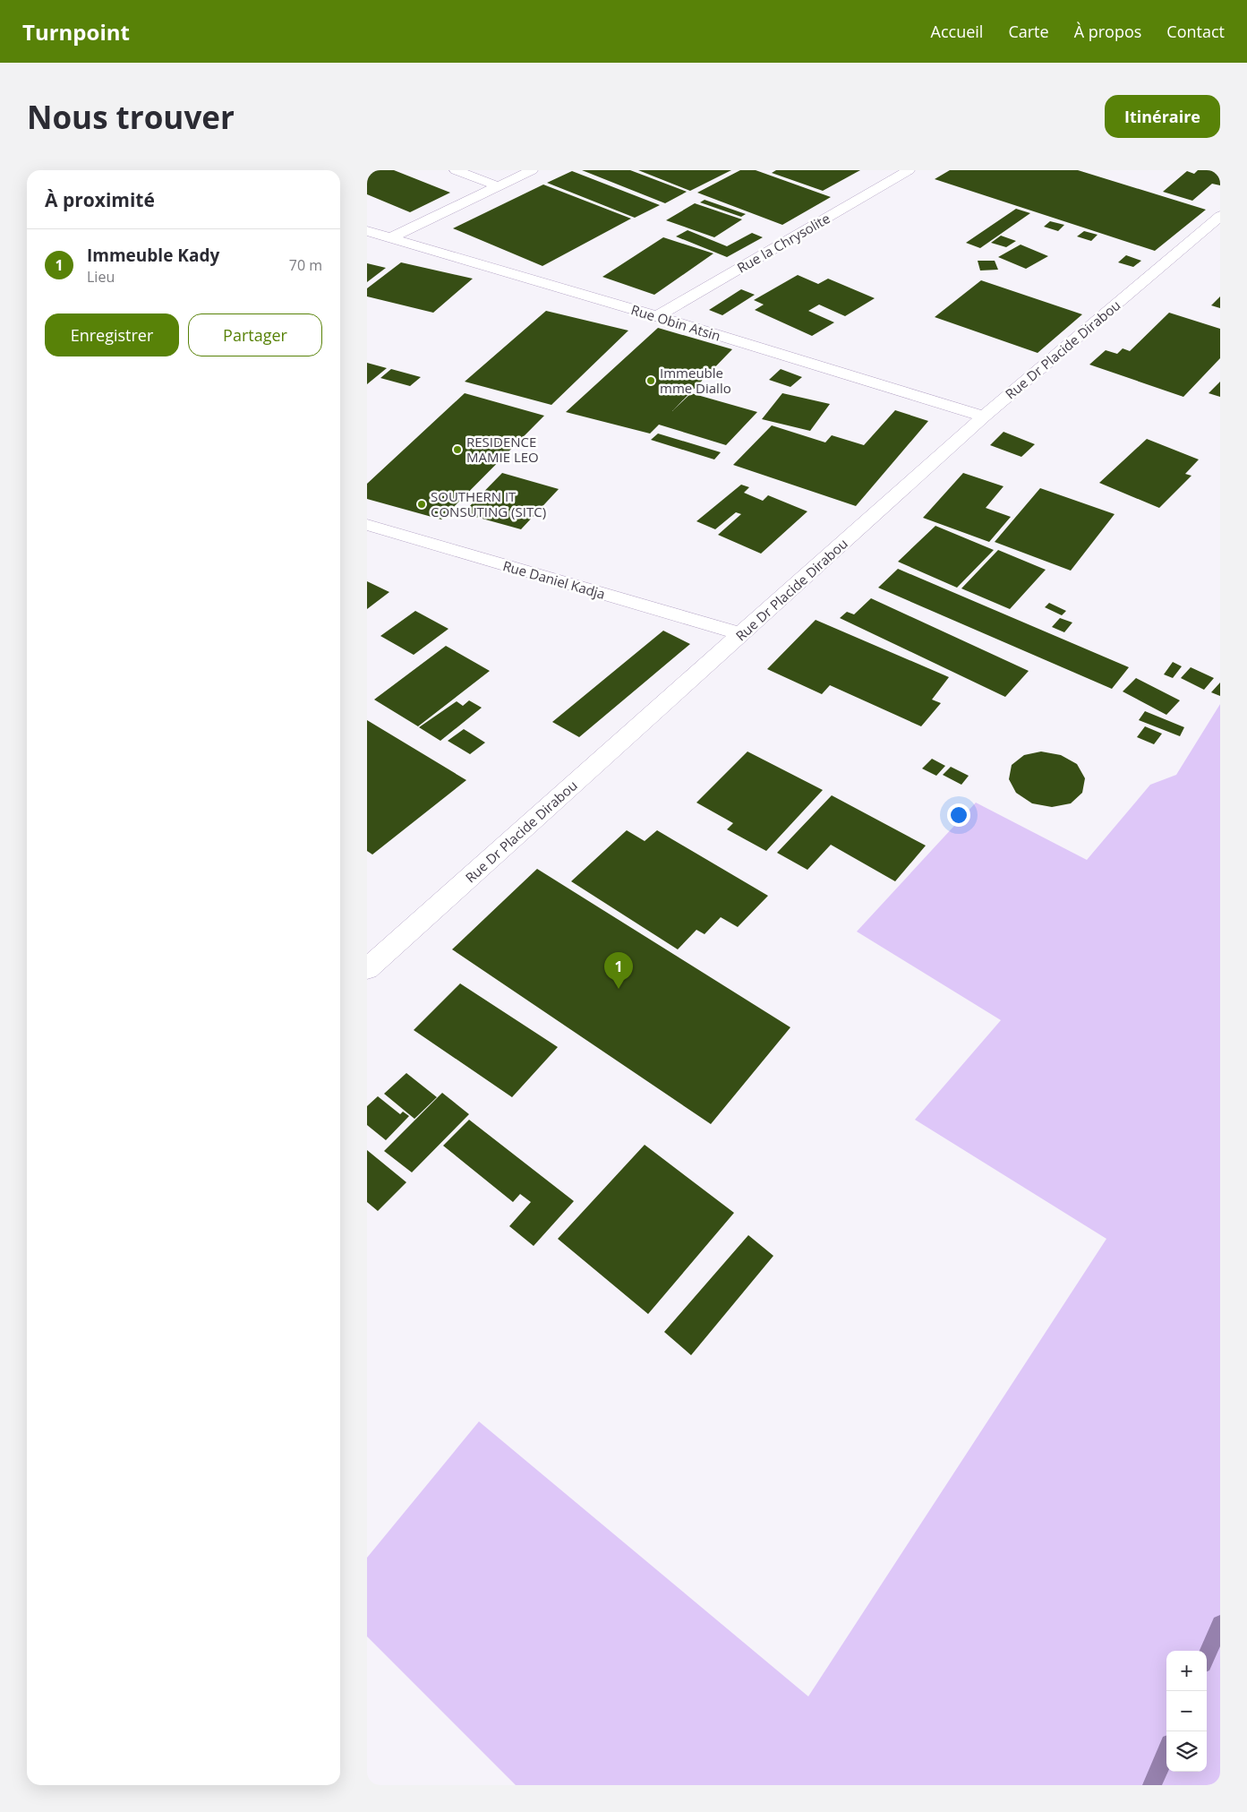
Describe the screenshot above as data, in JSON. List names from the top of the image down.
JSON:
{
  "streets": {
    "street": [
      "Rue la Chrysolite",
      "Rue Obin Atsin",
      "Rue Dr Placide Dirabou",
      "Rue Daniel Kadja"
    ]
  },
  "crossings": [
    ["Rue la Chrysolite", "Rue Obin Atsin"],
    ["Rue Obin Atsin", "Rue Dr Placide Dirabou"],
    ["Rue Dr Placide Dirabou", "Rue Daniel Kadja"]
  ],
  "places": ["Immeuble mme Diallo", "RESIDENCE MAMIE LEO", "SOUTHERN IT CONSUTING (SITC)"],
  "page": {
    "header": "Turnpoint",
    "nav": [
      "Accueil",
      "Carte",
      "À propos",
      "Contact"
    ],
    "buttons": [
      "Itinéraire",
      ["Enregistrer", "Partager"]
    ],
    "title": "Nous trouver",
    "heading": "À proximité",
    "list": [
      {
        "mark": "1",
        "name": "Immeuble Kady",
        "note": "Lieu",
        "value": "70 m"
      }
    ],
    "pins": "1",
    "map_buttons": ["+", "−"]
  }
}
